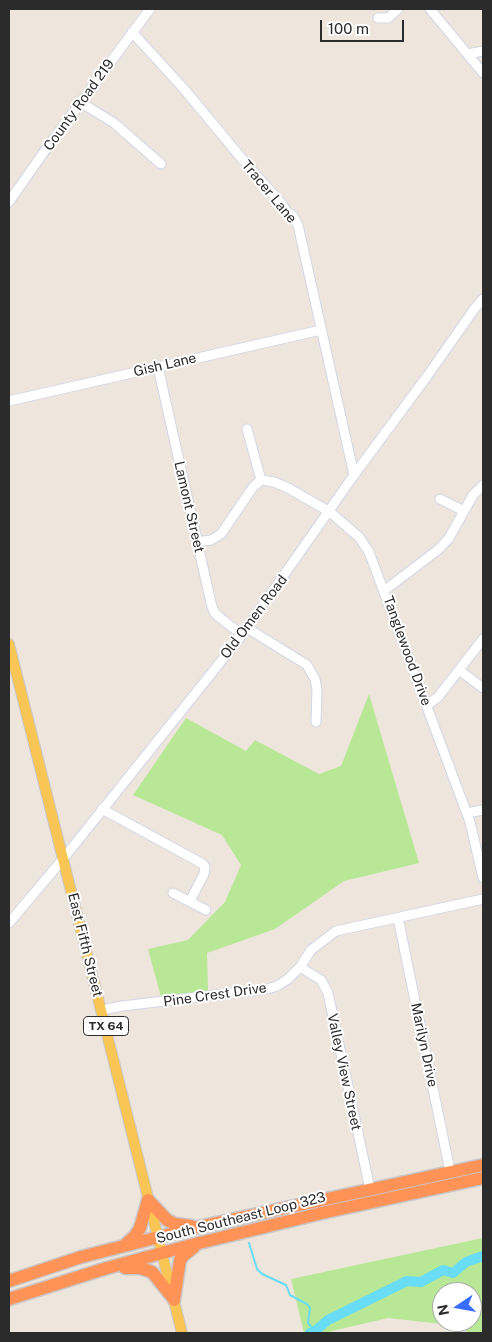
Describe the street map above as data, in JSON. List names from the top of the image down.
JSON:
{
  "streets": {
    "highway": ["South Southeast Loop 323"],
    "main road": ["East Fifth Street", "TX 64"],
    "street": [
      "County Road 219",
      "Tracer Lane",
      "Gish Lane",
      "Lamont Street",
      "Old Omen Road",
      "Tanglewood Drive",
      "Pine Crest Drive",
      "Marilyn Drive",
      "Valley View Street"
    ]
  },
  "crossings": [
    ["County Road 219", "Tracer Lane"],
    ["Tracer Lane", "Gish Lane"],
    ["Tracer Lane", "Old Omen Road"],
    ["Gish Lane", "Lamont Street"],
    ["Lamont Street", "Old Omen Road"],
    ["Old Omen Road", "Tanglewood Drive"],
    ["Old Omen Road", "East Fifth Street"],
    ["East Fifth Street", "Pine Crest Drive"],
    ["East Fifth Street", "South Southeast Loop 323"],
    ["Pine Crest Drive", "Marilyn Drive"],
    ["Pine Crest Drive", "Valley View Street"],
    ["Marilyn Drive", "South Southeast Loop 323"],
    ["Valley View Street", "South Southeast Loop 323"]
  ],
  "scale_bar": "100 m",
  "north": "left"
}
